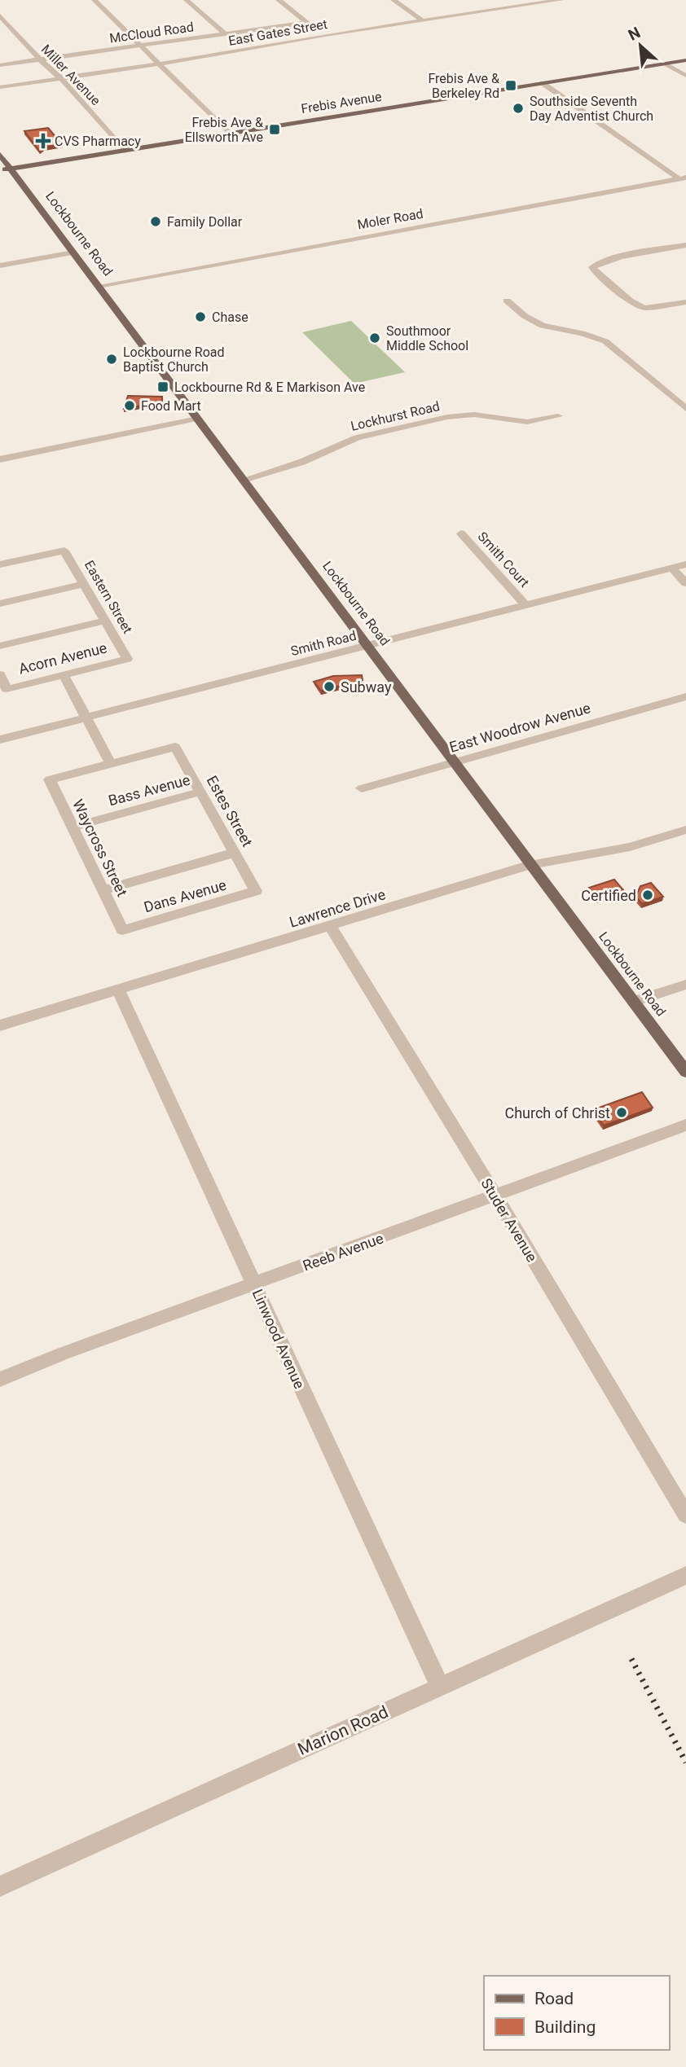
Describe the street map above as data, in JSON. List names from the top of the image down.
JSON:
{
  "streets": {
    "main road": ["Frebis Avenue", "Lockbourne Road"],
    "street": [
      "McCloud Road",
      "East Gates Street",
      "Miller Avenue",
      "Moler Road",
      "Lockhurst Road",
      "Smith Court",
      "Eastern Street",
      "Smith Road",
      "Acorn Avenue",
      "East Woodrow Avenue",
      "Bass Avenue",
      "Estes Street",
      "Waycross Street",
      "Dans Avenue",
      "Lawrence Drive",
      "Studer Avenue",
      "Reeb Avenue",
      "Linwood Avenue",
      "Marion Road"
    ]
  },
  "crossings": [
    ["McCloud Road", "Miller Avenue"],
    ["East Gates Street", "Miller Avenue"],
    ["Miller Avenue", "Frebis Avenue"],
    ["Frebis Avenue", "Lockbourne Road"],
    ["Moler Road", "Lockbourne Road"],
    ["Lockbourne Road", "Lockhurst Road"],
    ["Lockbourne Road", "Smith Road"],
    ["Lockbourne Road", "East Woodrow Avenue"],
    ["Lockbourne Road", "Lawrence Drive"],
    ["Smith Court", "Smith Road"],
    ["Eastern Street", "Acorn Avenue"],
    ["Bass Avenue", "Estes Street"],
    ["Bass Avenue", "Waycross Street"],
    ["Estes Street", "Waycross Street"],
    ["Estes Street", "Dans Avenue"],
    ["Waycross Street", "Dans Avenue"],
    ["Lawrence Drive", "Studer Avenue"],
    ["Lawrence Drive", "Linwood Avenue"],
    ["Studer Avenue", "Reeb Avenue"],
    ["Reeb Avenue", "Linwood Avenue"],
    ["Linwood Avenue", "Marion Road"]
  ],
  "places": {
    "transit": ["Frebis Ave & Berkeley Rd", "Frebis Ave & Ellsworth Ave", "Lockbourne Rd & E Markison Ave"],
    "other": [
      "Southside Seventh Day Adventist Church",
      "Family Dollar",
      "Chase",
      "Southmoor Middle School",
      "Lockbourne Road Baptist Church",
      "Food Mart",
      "Subway",
      "Certified",
      "Church of Christ"
    ],
    "health": ["CVS Pharmacy"]
  },
  "legend": ["Road", "Building"],
  "north": "top left"
}
